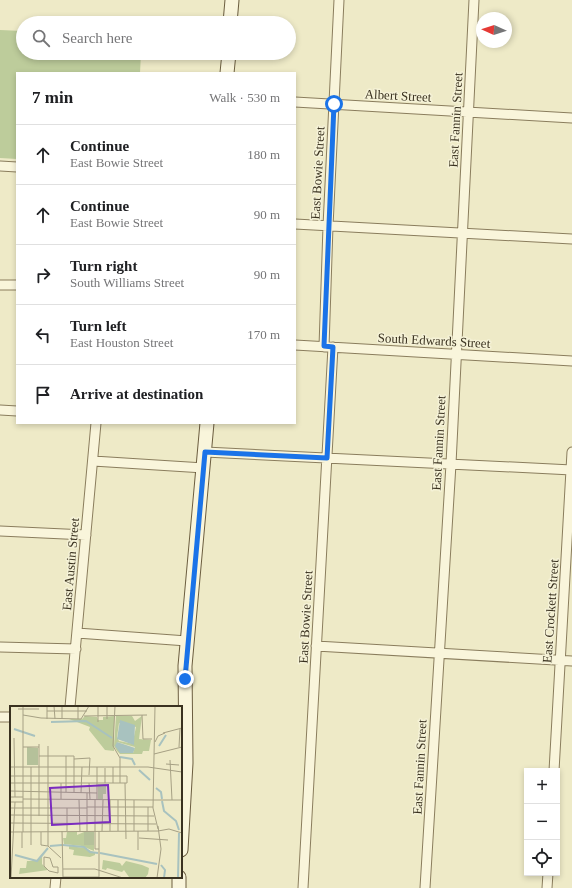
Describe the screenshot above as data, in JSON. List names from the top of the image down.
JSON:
{
  "streets": {
    "street": [
      "Albert Street",
      "East Fannin Street",
      "East Bowie Street",
      "South Edwards Street",
      "East Austin Street",
      "East Crockett Street"
    ]
  },
  "crossings": [
    ["Albert Street", "East Fannin Street"],
    ["Albert Street", "East Bowie Street"],
    ["East Fannin Street", "South Edwards Street"],
    ["East Bowie Street", "South Edwards Street"]
  ],
  "north": "left",
  "page": {
    "search": "Search here",
    "heading": ["7 min", "Walk · 530 m"],
    "list": [
      ["Continue", "East Bowie Street", "180 m"],
      ["Continue", "East Bowie Street", "90 m"],
      ["Turn right", "South Williams Street", "90 m"],
      ["Turn left", "East Houston Street", "170 m"],
      "Arrive at destination"
    ],
    "map_buttons": ["+", "−"]
  }
}
